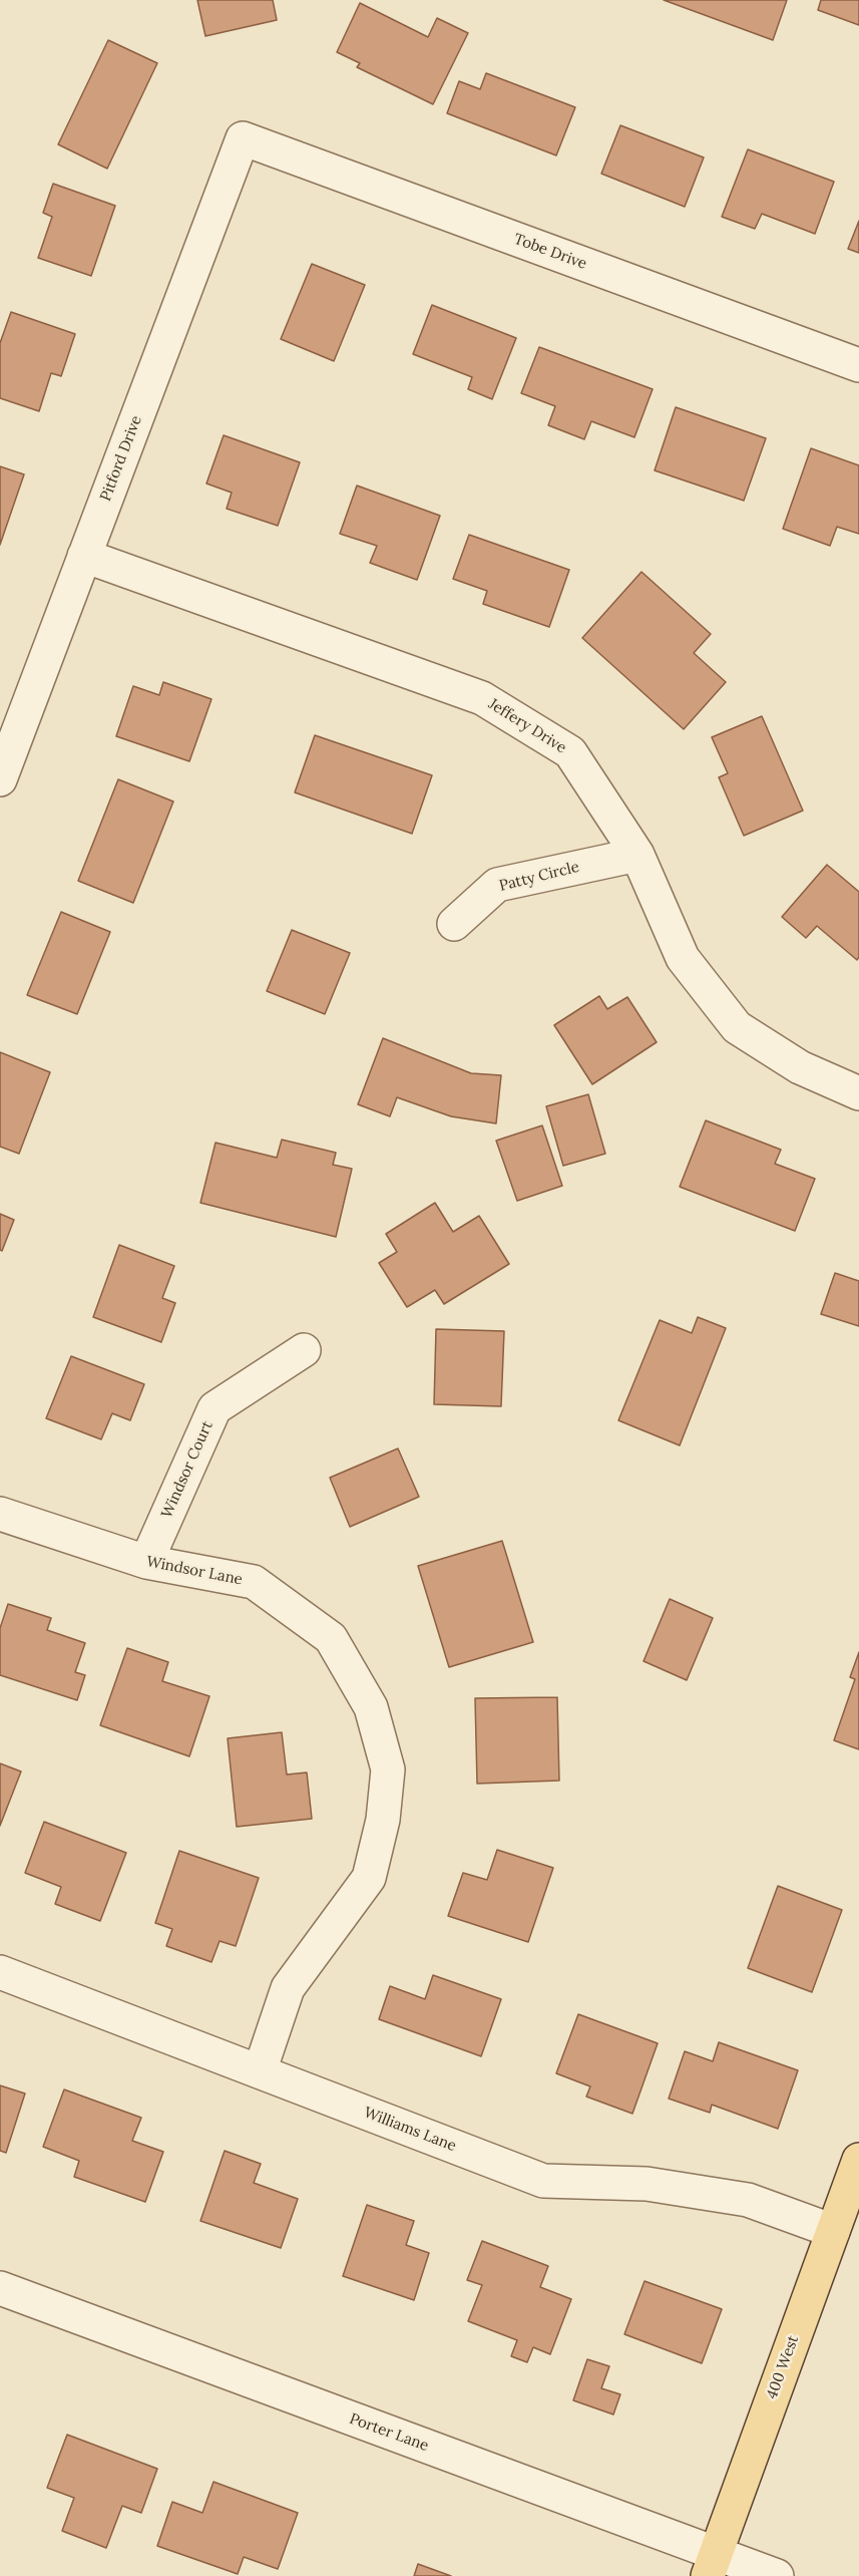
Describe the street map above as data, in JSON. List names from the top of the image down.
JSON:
{
  "streets": {
    "main road": ["400 West"],
    "street": [
      "Tobe Drive",
      "Pitford Drive",
      "Jeffery Drive",
      "Patty Circle",
      "Windsor Court",
      "Windsor Lane",
      "Williams Lane",
      "Porter Lane"
    ]
  },
  "crossings": [
    ["Tobe Drive", "Pitford Drive"],
    ["Pitford Drive", "Jeffery Drive"],
    ["Jeffery Drive", "Patty Circle"],
    ["Windsor Court", "Windsor Lane"],
    ["Windsor Lane", "Williams Lane"],
    ["Williams Lane", "400 West"],
    ["400 West", "Porter Lane"]
  ]
}
